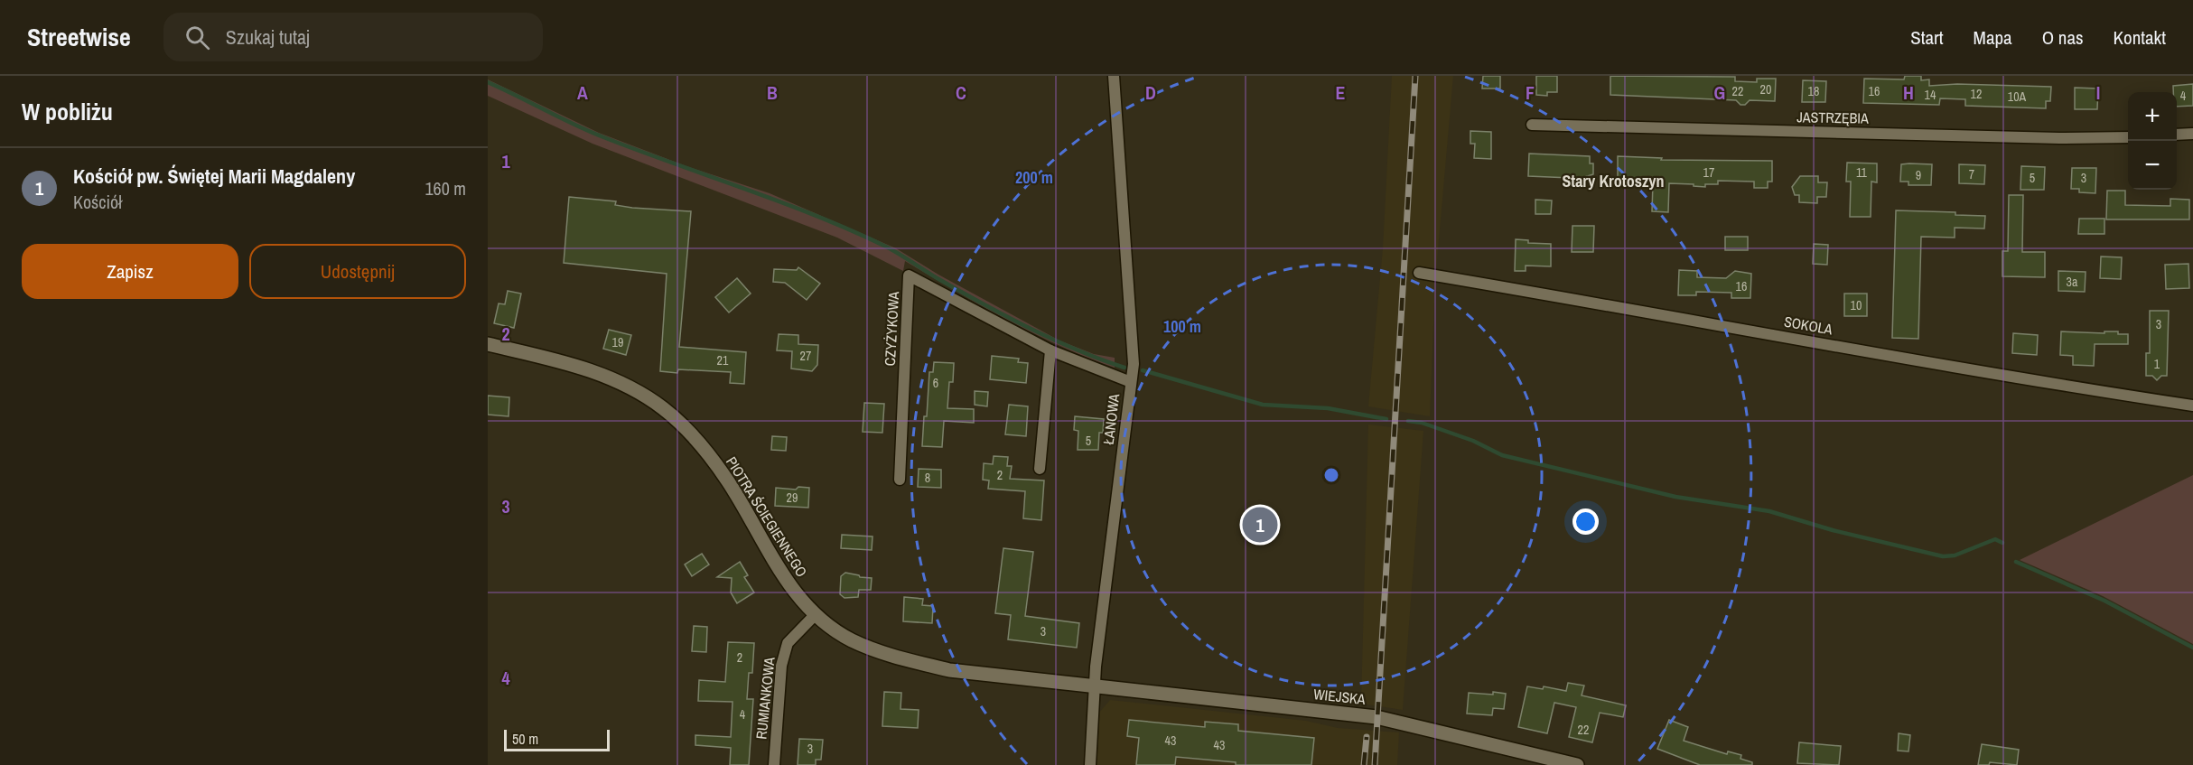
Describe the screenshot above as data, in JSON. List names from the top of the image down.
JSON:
{
  "streets": {
    "street": [
      "JASTRZĘBIA",
      "SOKOLA",
      "CZYŻYKOWA",
      "ŁANOWA",
      "PIOTRA ŚCIEGIENNEGO",
      "WIEJSKA",
      "RUMIANKOWA"
    ]
  },
  "crossings": [
    ["CZYŻYKOWA", "ŁANOWA"],
    ["ŁANOWA", "PIOTRA ŚCIEGIENNEGO"],
    ["ŁANOWA", "WIEJSKA"],
    ["PIOTRA ŚCIEGIENNEGO", "WIEJSKA"],
    ["PIOTRA ŚCIEGIENNEGO", "RUMIANKOWA"]
  ],
  "districts": ["Stary Krotoszyn"],
  "house_numbers": [
    "20",
    "22",
    "18",
    "16",
    "12",
    "14",
    "4",
    "10A",
    "17",
    "11",
    "7",
    "9",
    "5",
    "3",
    "3a",
    "16",
    "10",
    "3",
    "19",
    "27",
    "21",
    "1",
    "6",
    "5",
    "2",
    "8",
    "29",
    "3",
    "2",
    "4",
    "22",
    "43",
    "43",
    "3"
  ],
  "scale_bar": "50 m",
  "page": {
    "header": "Streetwise",
    "search": "Szukaj tutaj",
    "nav": [
      "Start",
      "Mapa",
      "O nas",
      "Kontakt"
    ],
    "heading": "W pobliżu",
    "map_buttons": ["+", "−"],
    "list": [
      {
        "mark": "1",
        "name": "Kościół pw. Świętej Marii Magdaleny",
        "note": "Kościół",
        "value": "160 m"
      }
    ],
    "buttons": ["Zapisz", "Udostępnij"],
    "pins": "1",
    "scale": "50 m"
  },
  "grid": {
    "columns": [
      "A",
      "B",
      "C",
      "D",
      "E",
      "F",
      "G",
      "H",
      "I"
    ],
    "rows": [
      "1",
      "2",
      "3",
      "4"
    ]
  },
  "rings": ["200 m", "100 m"]
}
